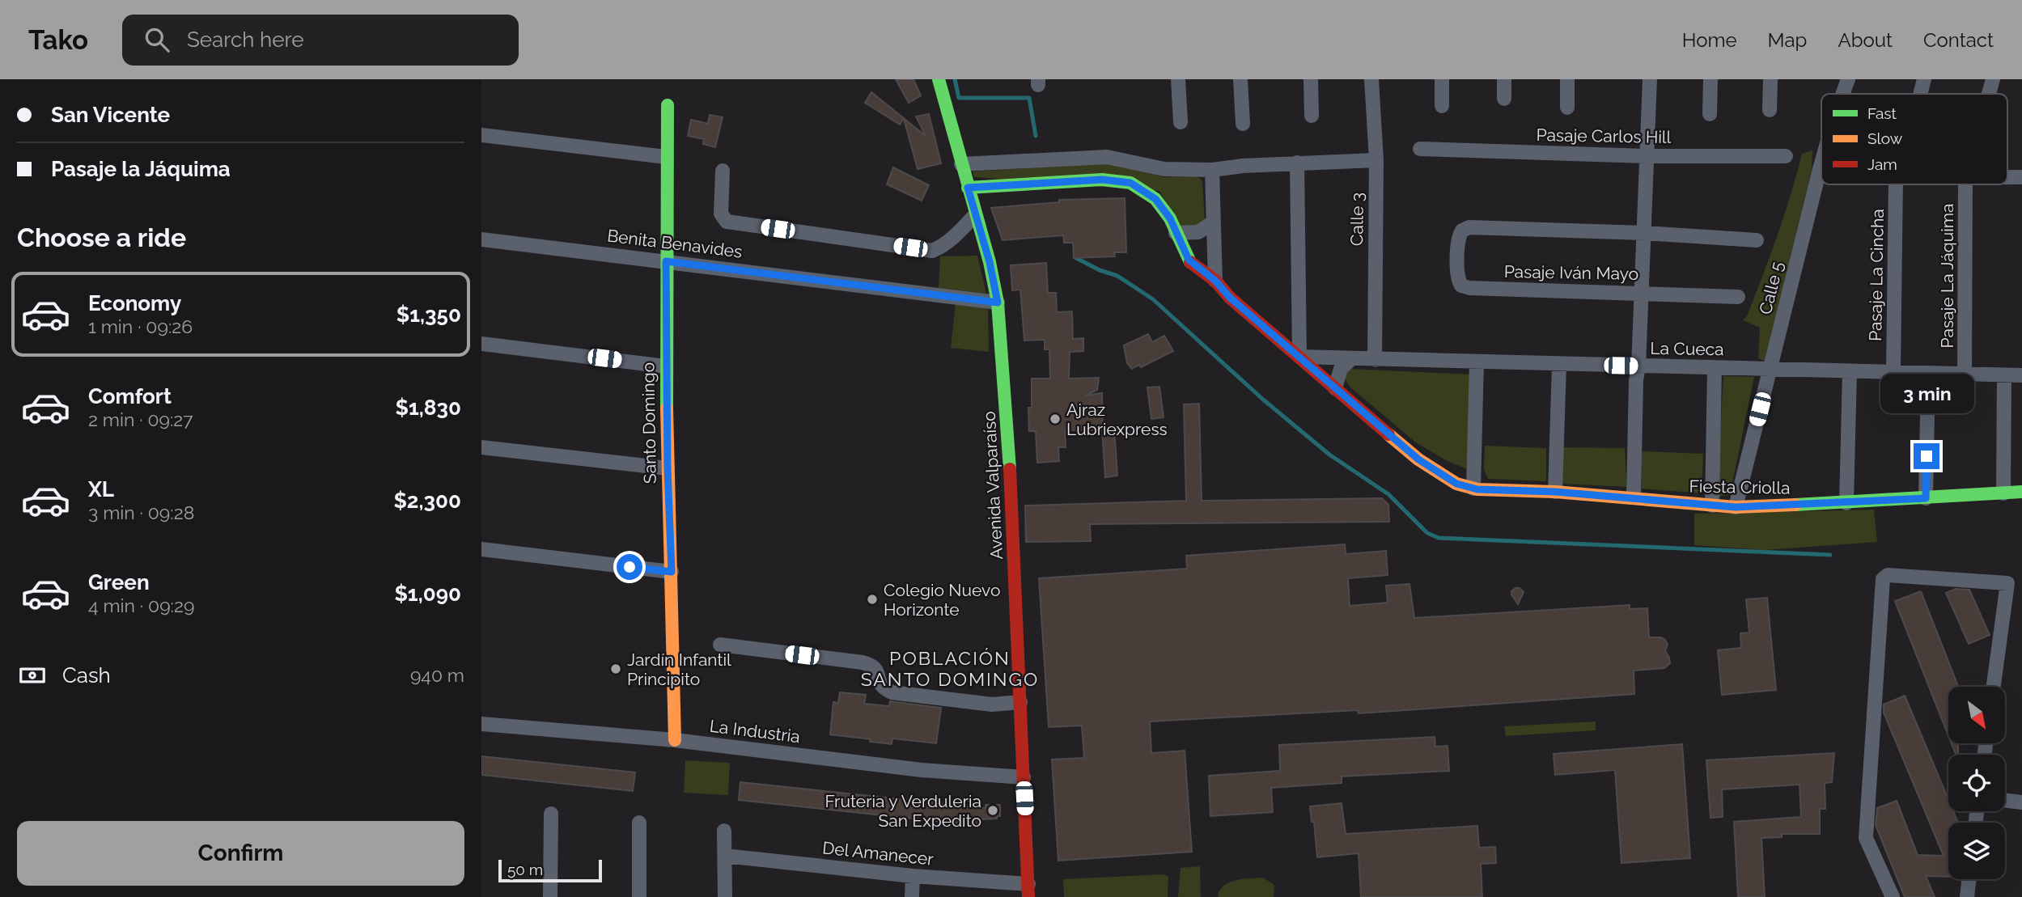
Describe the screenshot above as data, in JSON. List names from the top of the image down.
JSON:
{
  "streets": {
    "street": [
      "Pasaje Carlos Hill",
      "Calle 3",
      "Benita Benavides",
      "Pasaje Iván Mayo",
      "Pasaje La Cincha",
      "Pasaje La Jáquima",
      "Calle 5",
      "La Cueca",
      "Santo Domingo",
      "Avenida Valparaíso",
      "Fiesta Criolla",
      "La Industria",
      "Del Amanecer"
    ]
  },
  "crossings": [
    ["Calle 3", "La Cueca"],
    ["Benita Benavides", "Santo Domingo"],
    ["Benita Benavides", "Avenida Valparaíso"],
    ["Pasaje La Cincha", "La Cueca"],
    ["Pasaje La Jáquima", "La Cueca"],
    ["Calle 5", "La Cueca"],
    ["Calle 5", "Fiesta Criolla"],
    ["La Cueca", "Fiesta Criolla"],
    ["Santo Domingo", "La Industria"],
    ["Avenida Valparaíso", "Fiesta Criolla"],
    ["Avenida Valparaíso", "La Industria"],
    ["Avenida Valparaíso", "Del Amanecer"]
  ],
  "districts": ["POBLACIÓN SANTO DOMINGO"],
  "places": [
    "Ajraz Lubriexpress",
    "Colegio Nuevo Horizonte",
    "Jardín Infantil Principito",
    "Fruteria y Verduleria San Expedito"
  ],
  "legend": ["Fast", "Slow", "Jam"],
  "scale_bar": "50 m",
  "north": "bottom right",
  "page": {
    "header": "Tako",
    "search": "Search here",
    "nav": [
      "Home",
      "Map",
      "About",
      "Contact"
    ],
    "banner": ["San Vicente", "Pasaje la Jáquima"],
    "heading": "Choose a ride",
    "list": [
      {
        "name": "Economy",
        "note": "1 min · 09:26",
        "value": "$1,350"
      },
      {
        "name": "Comfort",
        "note": "2 min · 09:27",
        "value": "$1,830"
      },
      {
        "name": "XL",
        "note": "3 min · 09:28",
        "value": "$2,300"
      },
      {
        "name": "Green",
        "note": "4 min · 09:29",
        "value": "$1,090"
      }
    ],
    "bubble": "3 min",
    "pay": ["Cash", "940 m"],
    "buttons": "Confirm",
    "scale": "50 m"
  }
}
